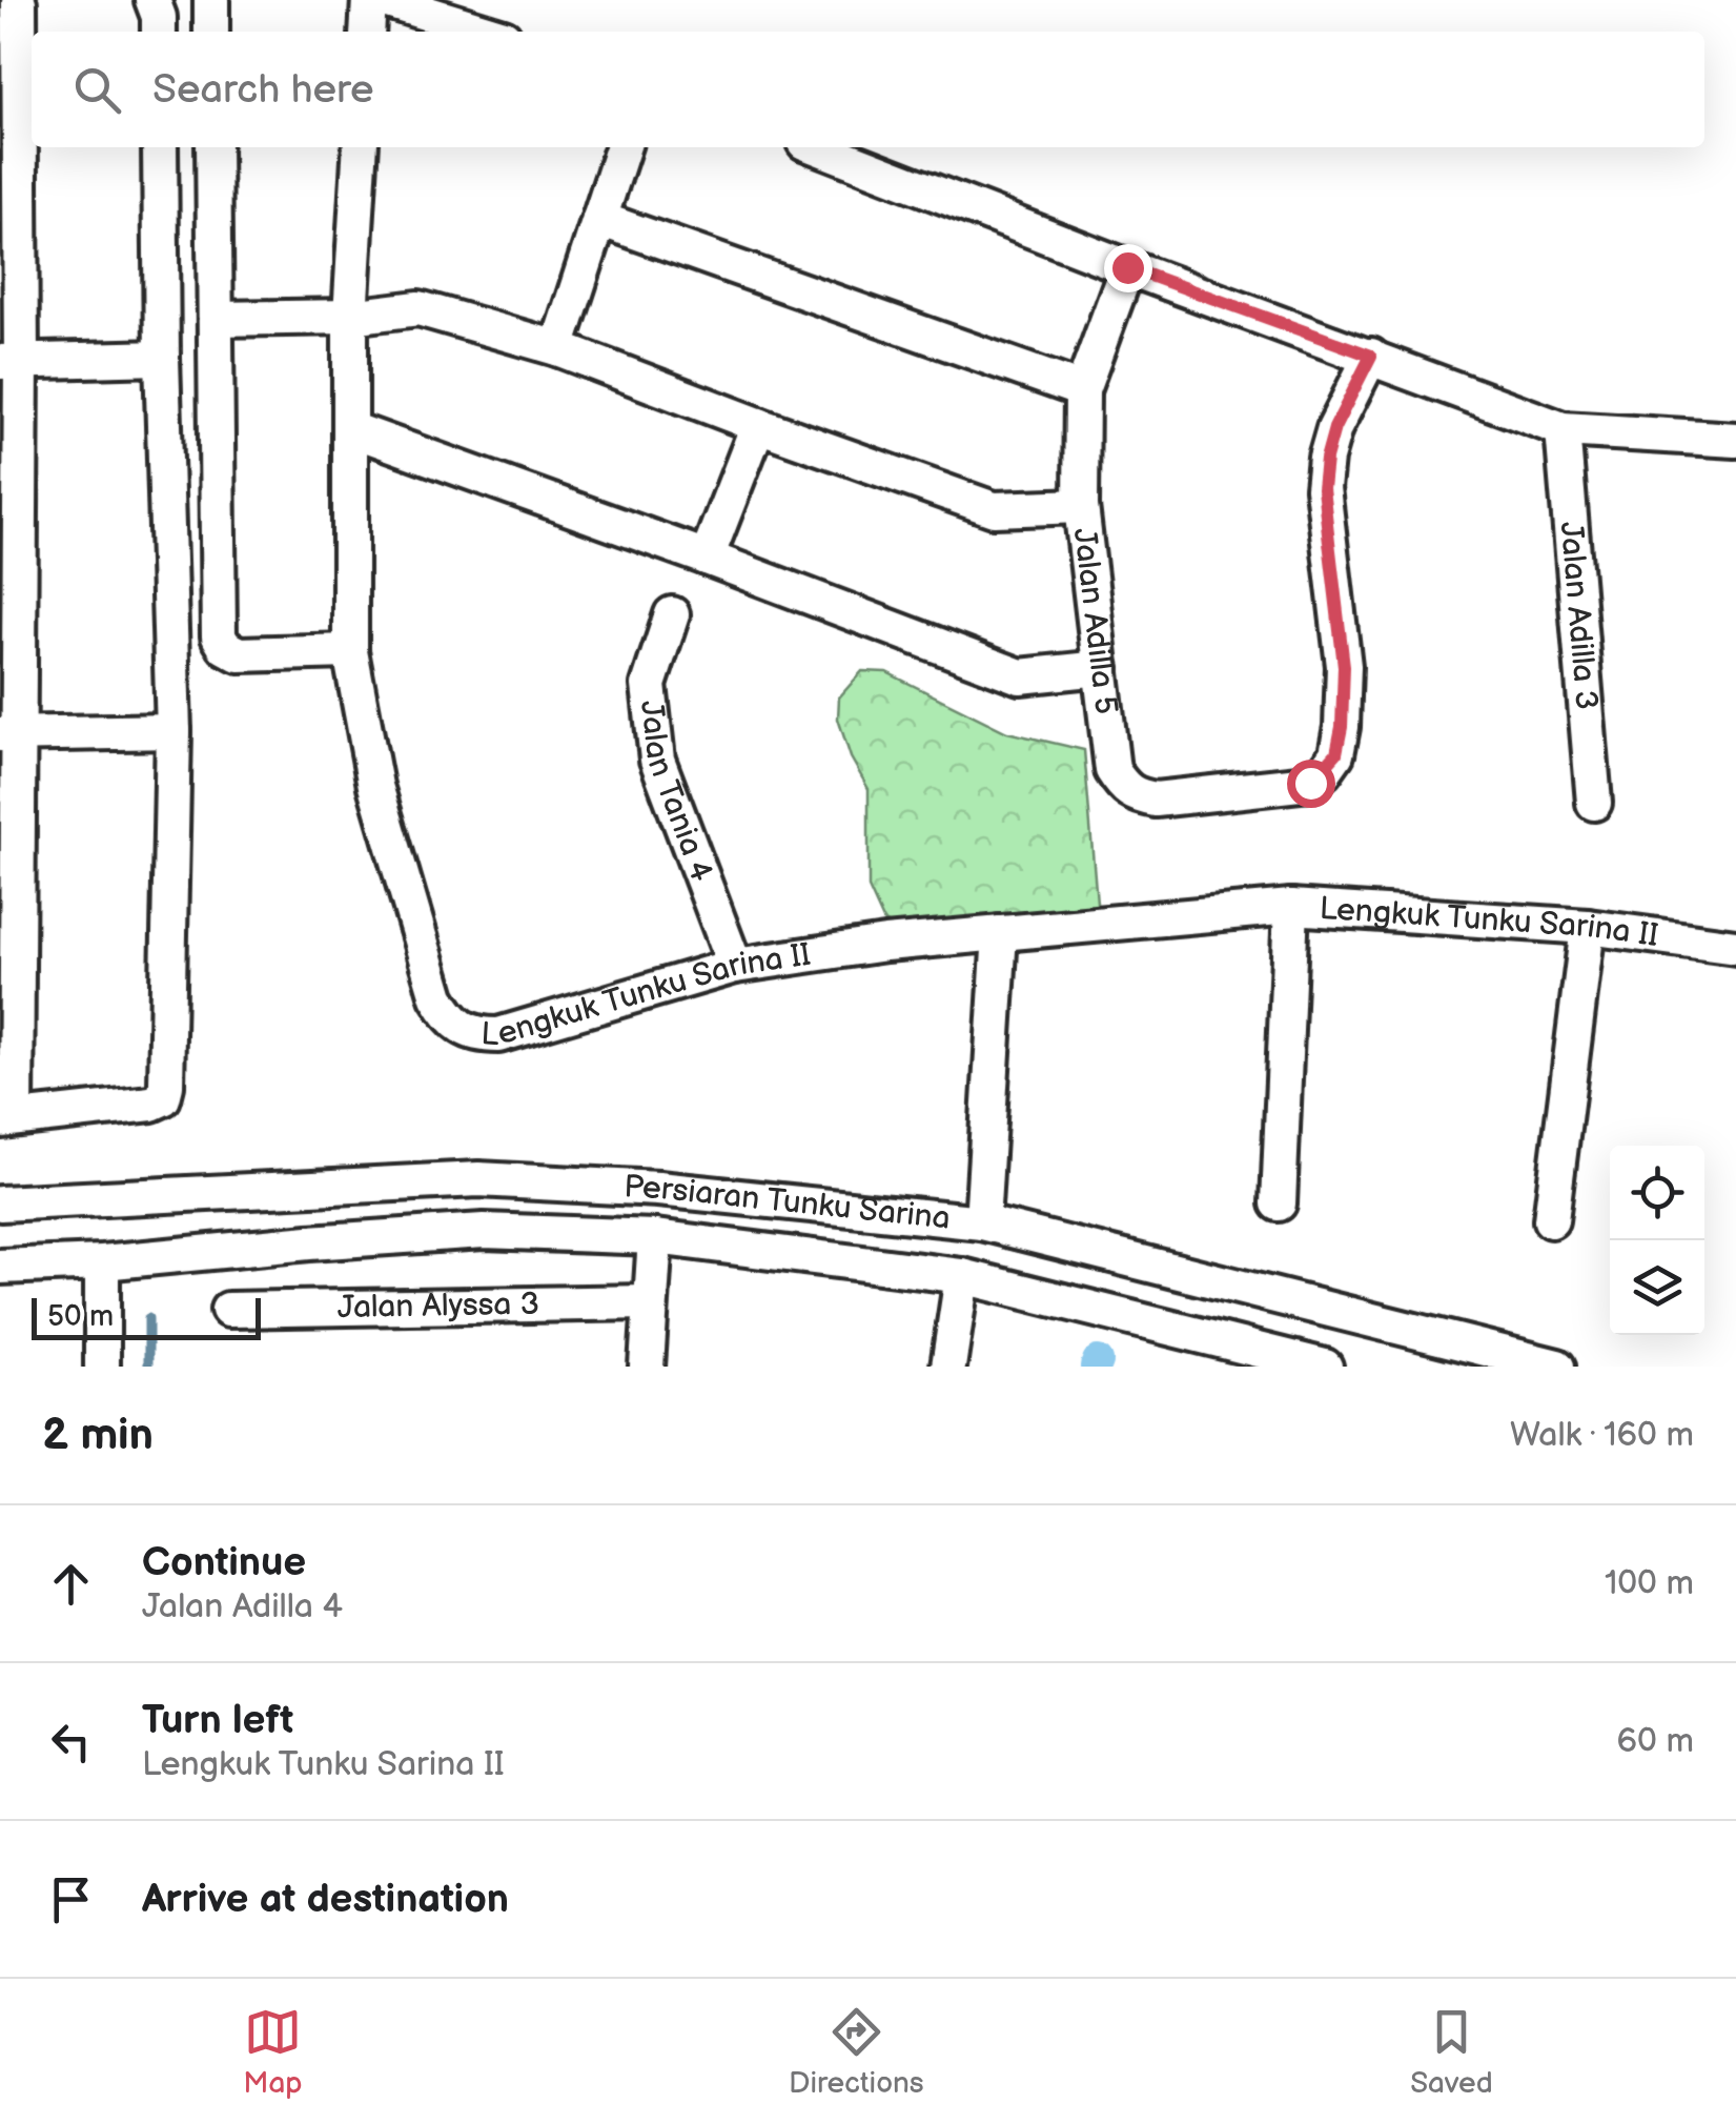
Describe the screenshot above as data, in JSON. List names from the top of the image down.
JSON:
{
  "streets": {
    "street": [
      "Jalan Adilla 3",
      "Jalan Adilla 5",
      "Jalan Tania 4",
      "Lengkuk Tunku Sarina II",
      "Persiaran Tunku Sarina",
      "Jalan Alyssa 3"
    ]
  },
  "crossings": [
    ["Jalan Tania 4", "Lengkuk Tunku Sarina II"]
  ],
  "scale_bar": "50 m",
  "page": {
    "search": "Search here",
    "scale": "50 m",
    "heading": ["2 min", "Walk · 160 m"],
    "list": [
      ["Continue", "Jalan Adilla 4", "100 m"],
      ["Turn left", "Lengkuk Tunku Sarina II", "60 m"],
      "Arrive at destination"
    ],
    "nav": ["Map", "Directions", "Saved"]
  }
}
